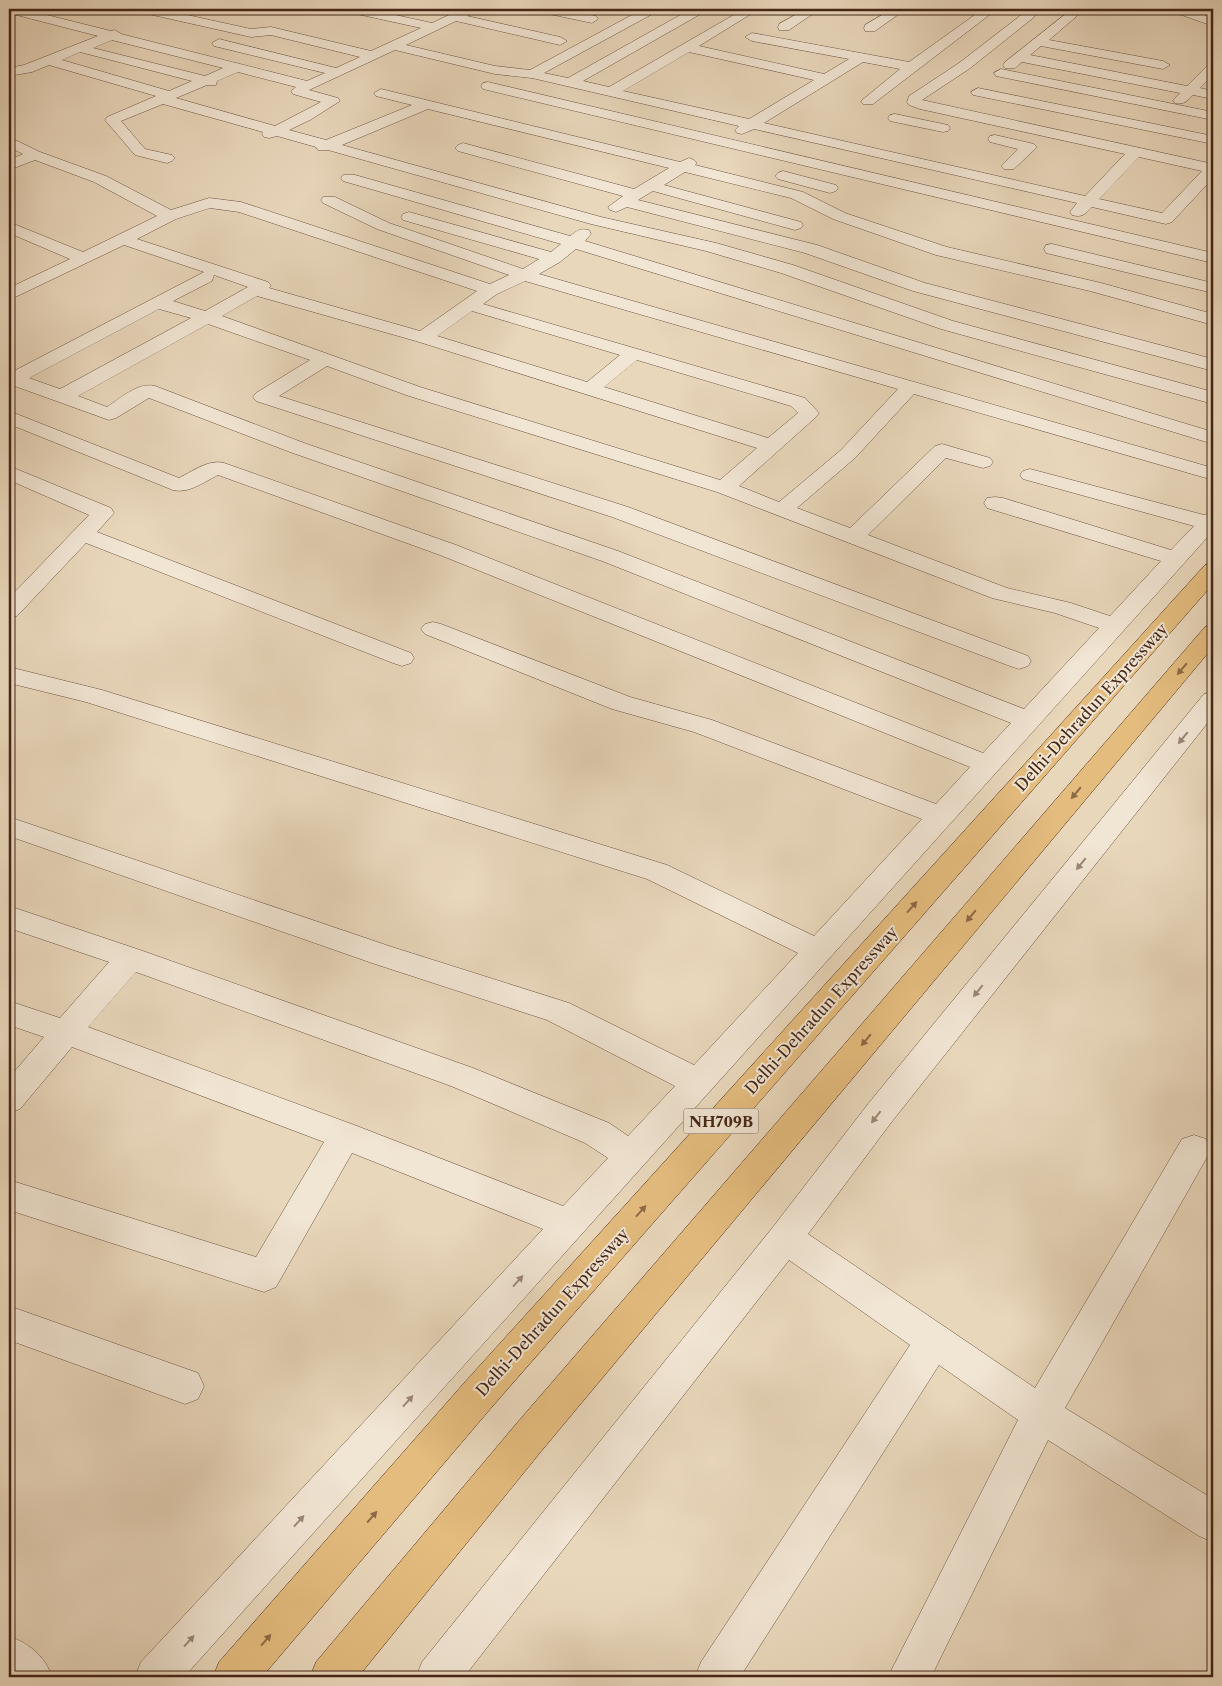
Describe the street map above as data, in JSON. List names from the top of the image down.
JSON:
{
  "streets": {
    "highway": ["Delhi-Dehradun Expressway", "NH709B"]
  }
}
